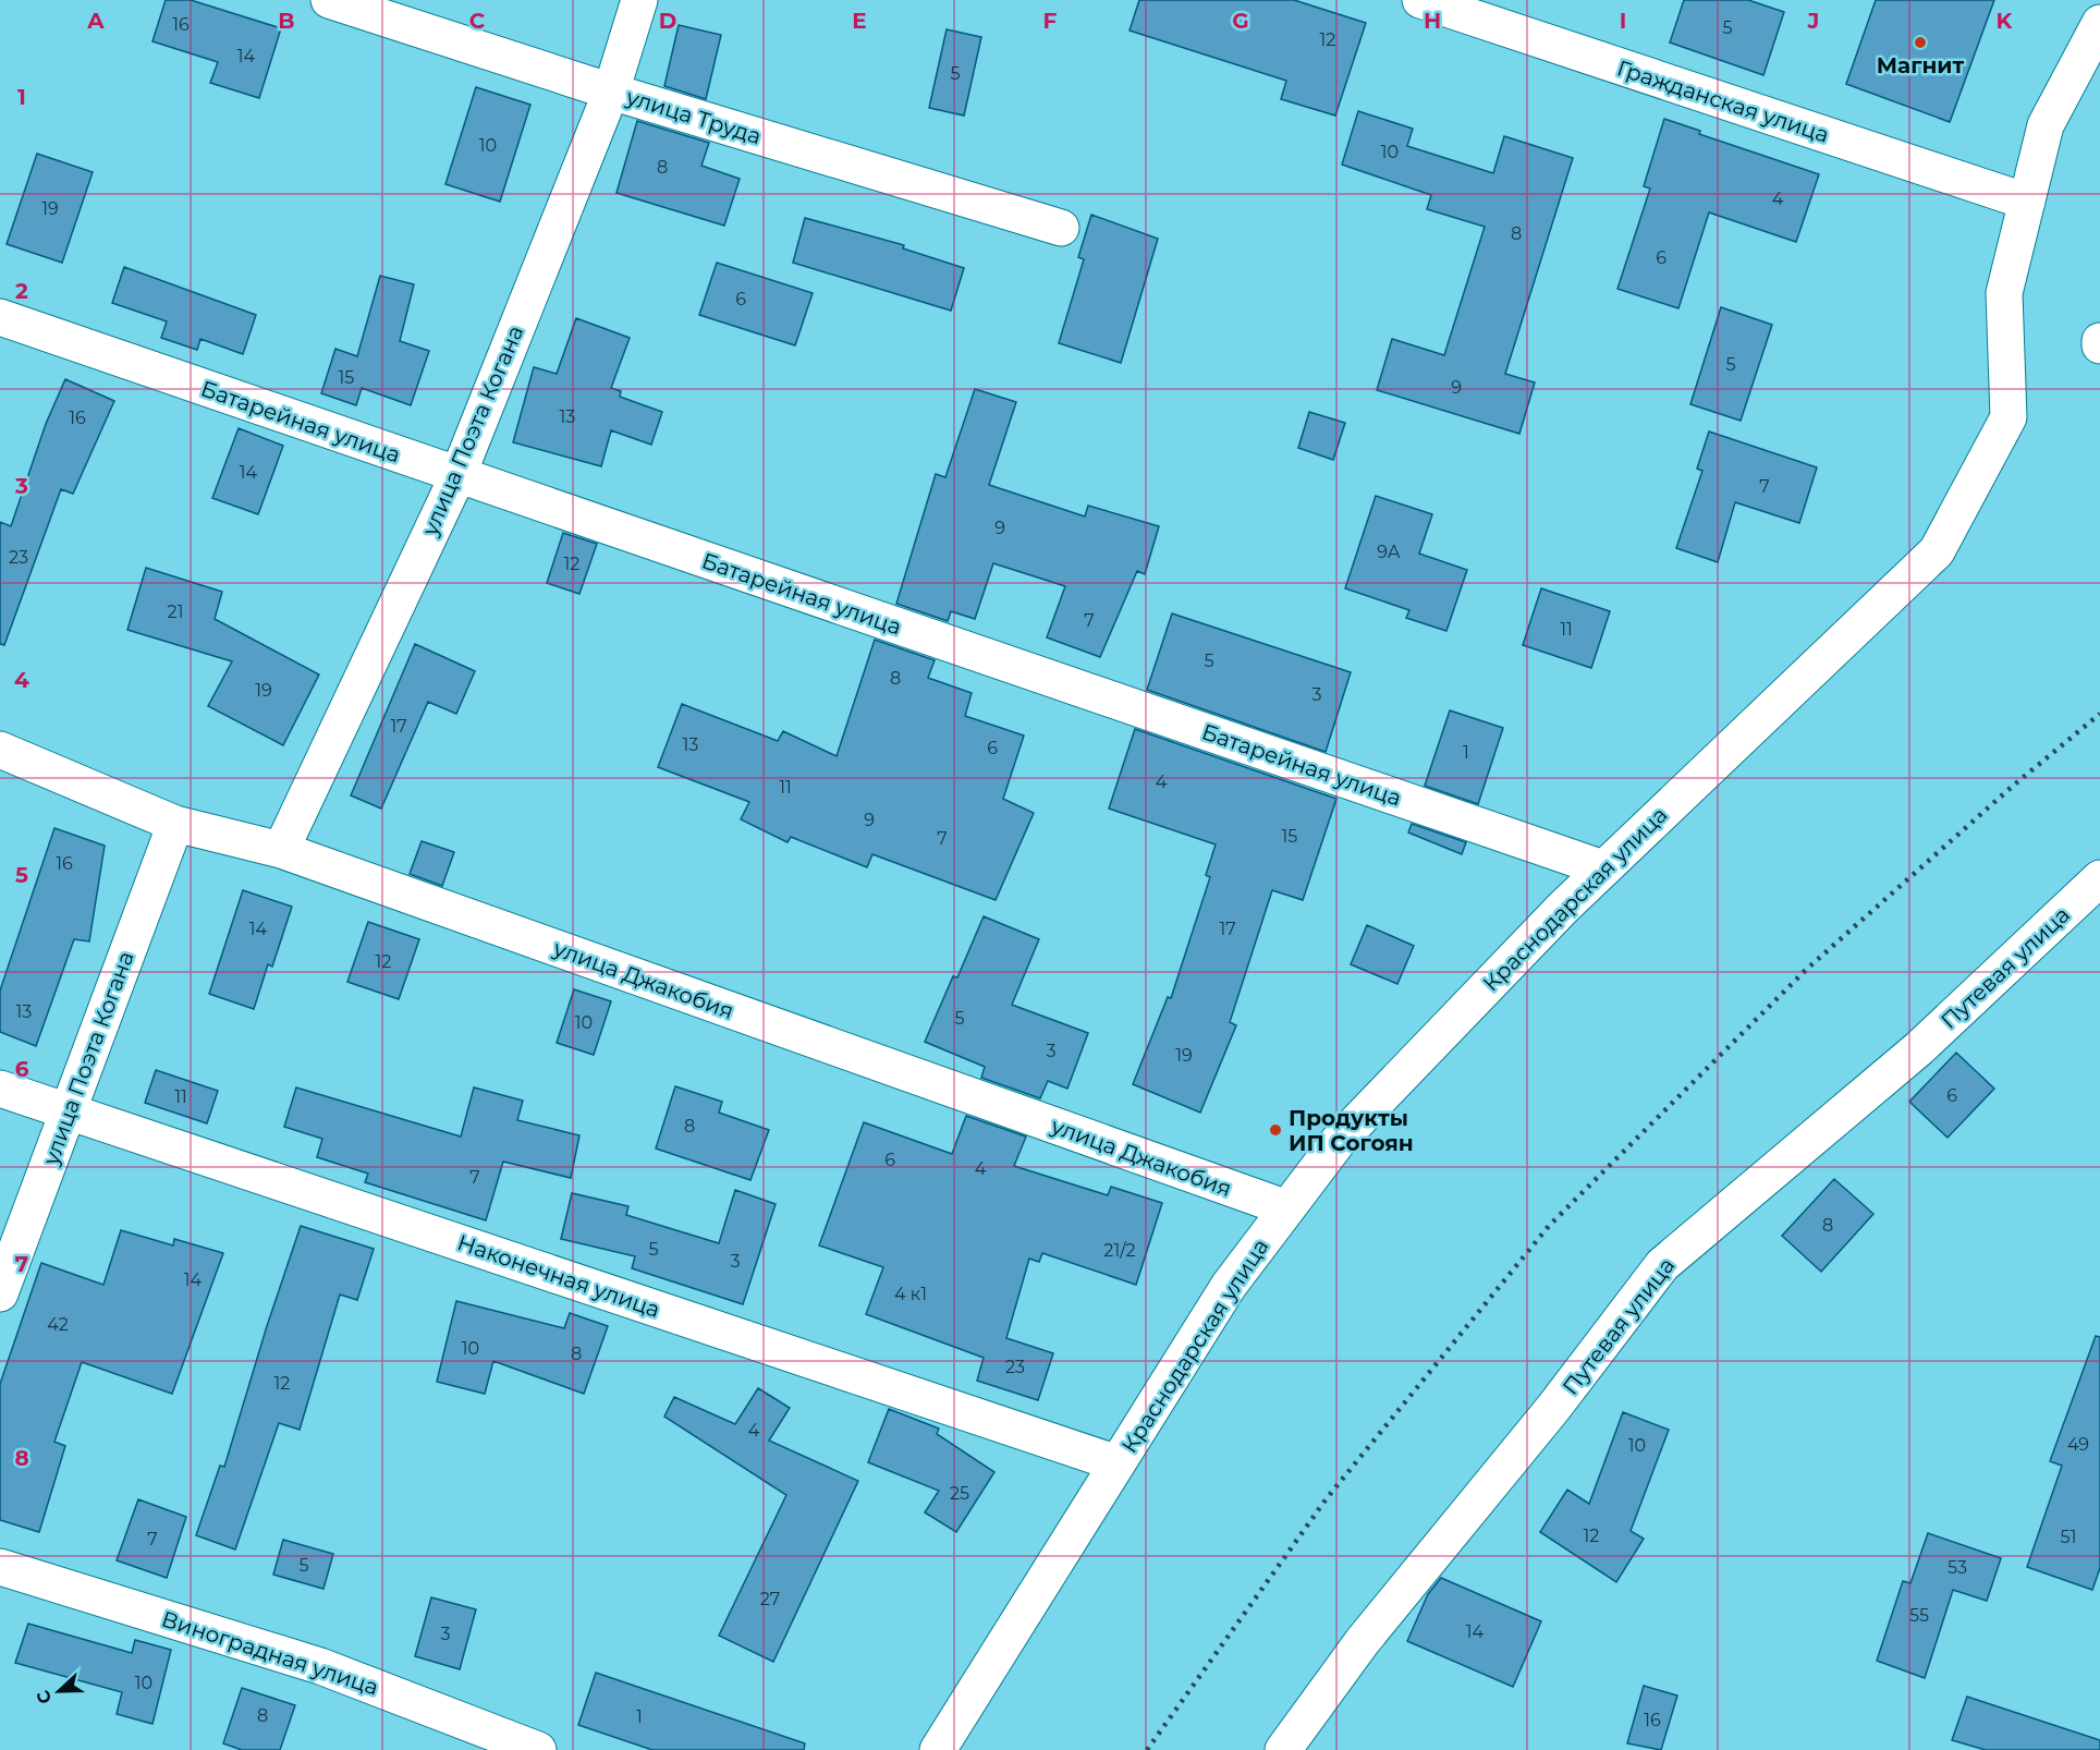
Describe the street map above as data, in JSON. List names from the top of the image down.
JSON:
{
  "streets": {
    "street": [
      "Гражданская улица",
      "улица Труда",
      "Батарейная улица",
      "улица Поэта Когана",
      "Краснодарская улица",
      "Путевая улица",
      "улица Джакобия",
      "Наконечная улица",
      "Виноградная улица"
    ]
  },
  "crossings": [
    ["Гражданская улица", "Краснодарская улица"],
    ["улица Труда", "улица Поэта Когана"],
    ["Батарейная улица", "улица Поэта Когана"],
    ["Батарейная улица", "Краснодарская улица"],
    ["улица Поэта Когана", "улица Джакобия"],
    ["улица Поэта Когана", "Наконечная улица"],
    ["Краснодарская улица", "улица Джакобия"],
    ["Краснодарская улица", "Наконечная улица"]
  ],
  "places": ["Магнит", "Продукты ИП Согоян"],
  "house_numbers": [
    "16",
    "5",
    "12",
    "14",
    "5",
    "10",
    "10",
    "8",
    "4",
    "19",
    "8",
    "6",
    "6",
    "5",
    "15",
    "9",
    "13",
    "16",
    "14",
    "7",
    "9",
    "9А",
    "23",
    "12",
    "21",
    "7",
    "11",
    "5",
    "8",
    "19",
    "3",
    "17",
    "13",
    "6",
    "1",
    "4",
    "11",
    "9",
    "15",
    "7",
    "16",
    "14",
    "17",
    "12",
    "13",
    "5",
    "10",
    "3",
    "19",
    "6",
    "11",
    "8",
    "6",
    "4",
    "7",
    "8",
    "5",
    "21/2",
    "3",
    "14",
    "4 к1",
    "42",
    "10",
    "8",
    "23",
    "12",
    "4",
    "49",
    "10",
    "25",
    "12",
    "51",
    "7",
    "5",
    "53",
    "27",
    "55",
    "14",
    "3",
    "10",
    "8",
    "1",
    "16"
  ],
  "north": "left",
  "grid": {
    "columns": [
      "A",
      "B",
      "C",
      "D",
      "E",
      "F",
      "G",
      "H",
      "I",
      "J",
      "K"
    ],
    "rows": [
      "1",
      "2",
      "3",
      "4",
      "5",
      "6",
      "7",
      "8"
    ]
  }
}
